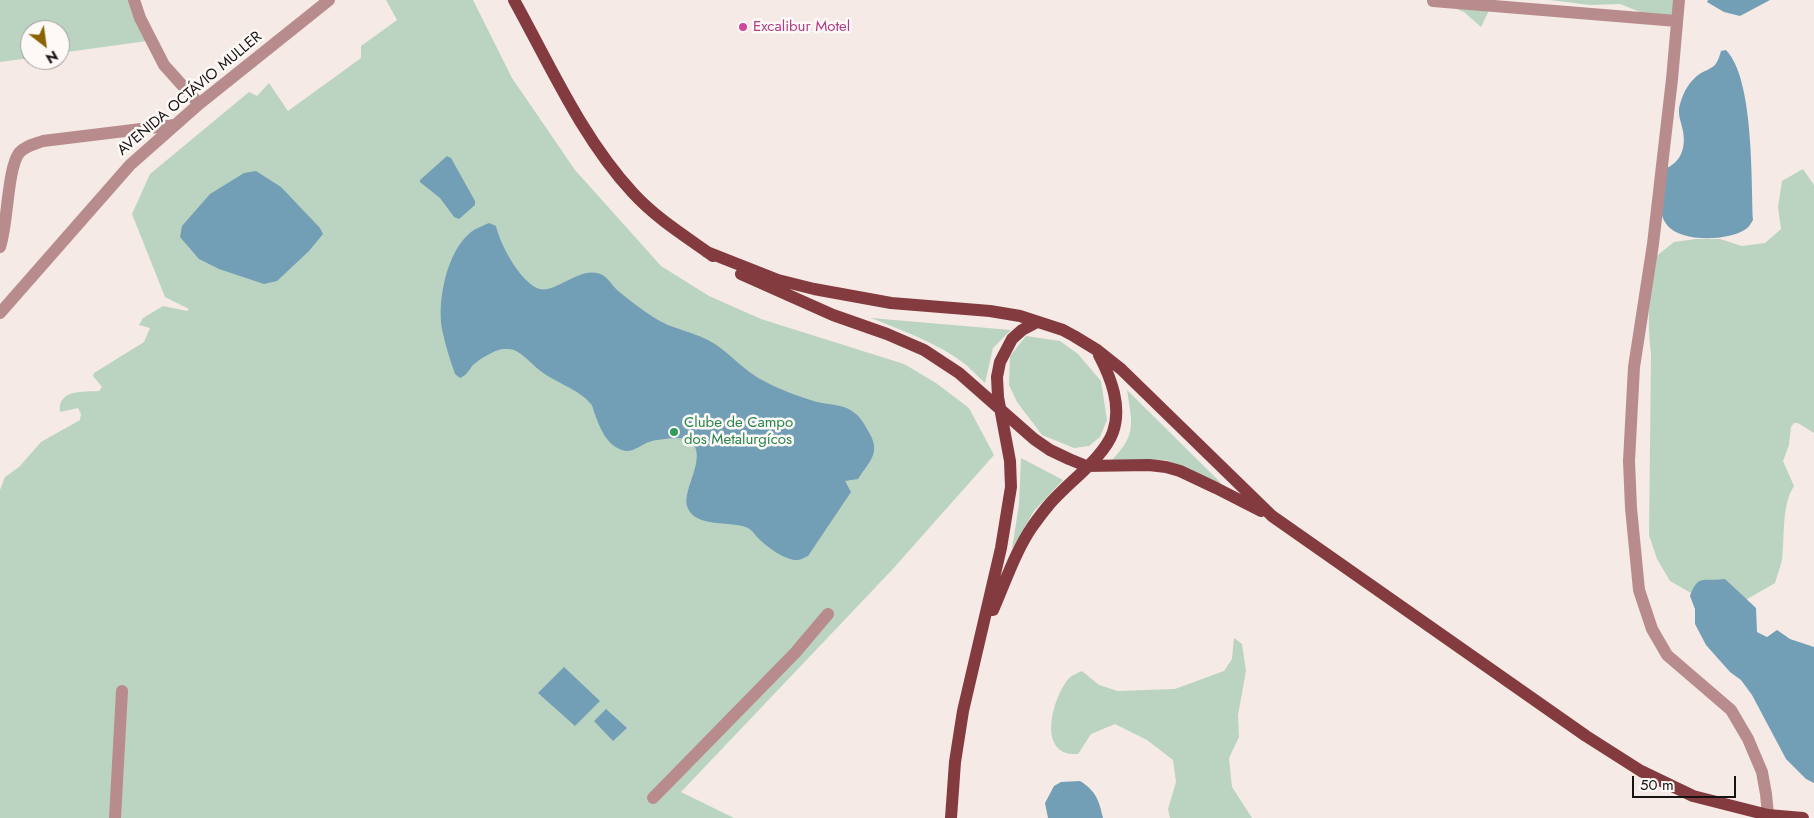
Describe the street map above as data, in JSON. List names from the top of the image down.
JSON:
{
  "streets": {
    "street": ["AVENIDA OCTÁVIO MULLER"]
  },
  "places": ["Excalibur Motel", "Clube de Campo dos Metalurgícos"],
  "scale_bar": "50 m",
  "north": "bottom right"
}
